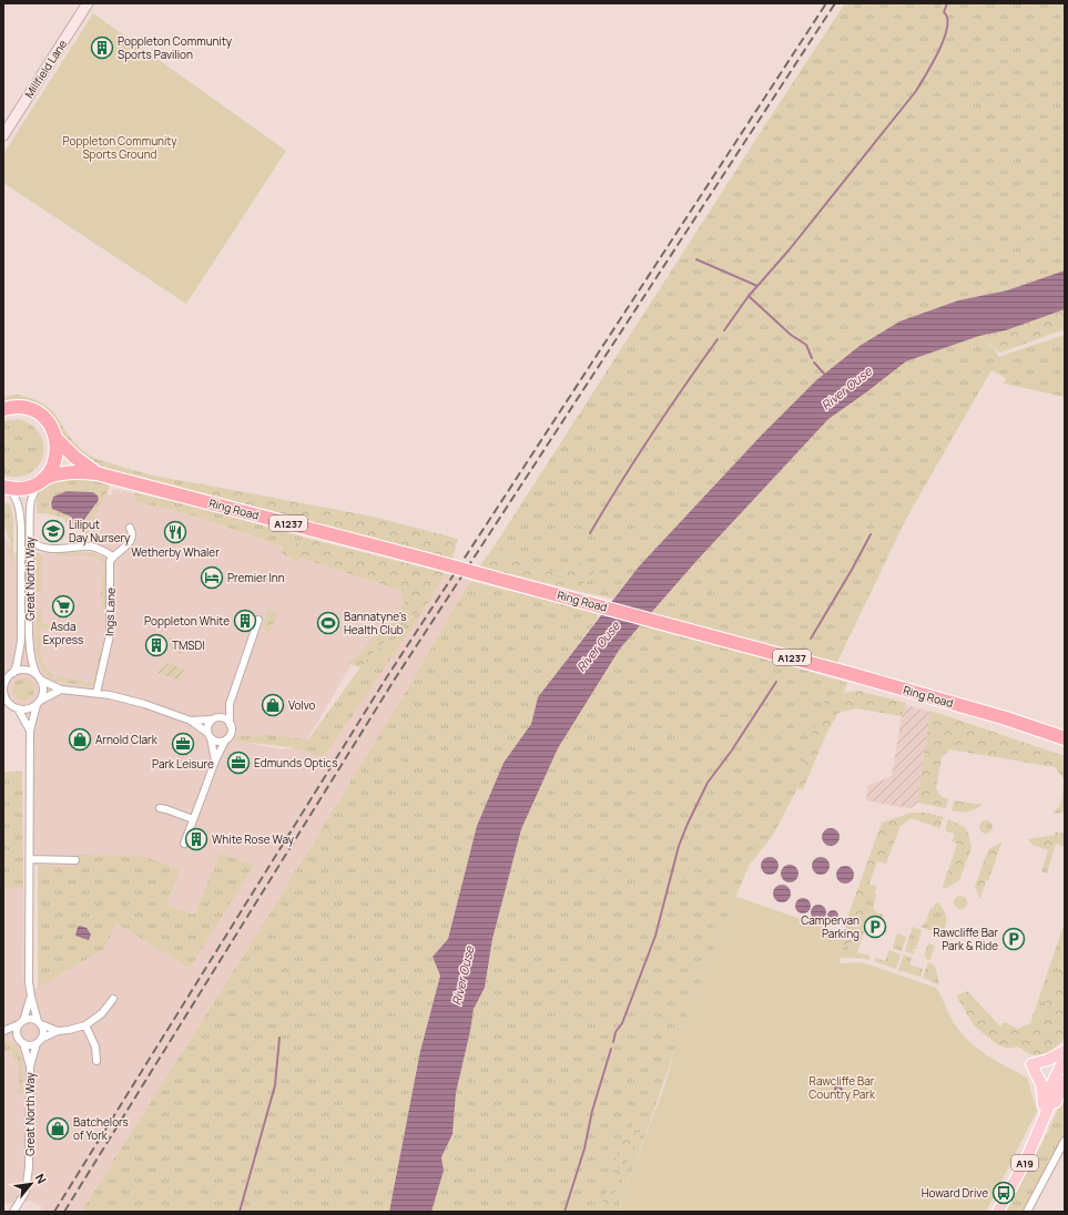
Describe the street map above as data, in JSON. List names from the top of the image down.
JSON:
{
  "streets": {
    "highway": ["Ring Road", "A1237"],
    "main road": ["A19"],
    "street": ["Millfield Lane", "Great North Way", "Ings Lane"]
  },
  "crossings": [
    ["Ring Road", "A1237"],
    ["Ring Road", "Great North Way"],
    ["A1237", "Great North Way"]
  ],
  "water": ["River Ouse"],
  "parks": ["Poppleton Community Sports Ground", "Rawcliffe Bar Country Park"],
  "places": {
    "building": [
      "Poppleton Community Sports Pavilion",
      "Poppleton White",
      "TMSDI",
      "White Rose Way"
    ],
    "school or university": ["Liliput Day Nursery"],
    "restaurant": ["Wetherby Whaler"],
    "hotel": ["Premier Inn"],
    "supermarket": ["Asda Express"],
    "sports": ["Bannatyne's Health Club"],
    "shop": ["Volvo", "Arnold Clark", "Batchelors of York"],
    "office": ["Park Leisure", "Edmunds Optics"],
    "parking": ["Campervan Parking", "Rawcliffe Bar Park & Ride"],
    "bus stop": ["Howard Drive"]
  },
  "north": "top right"
}
